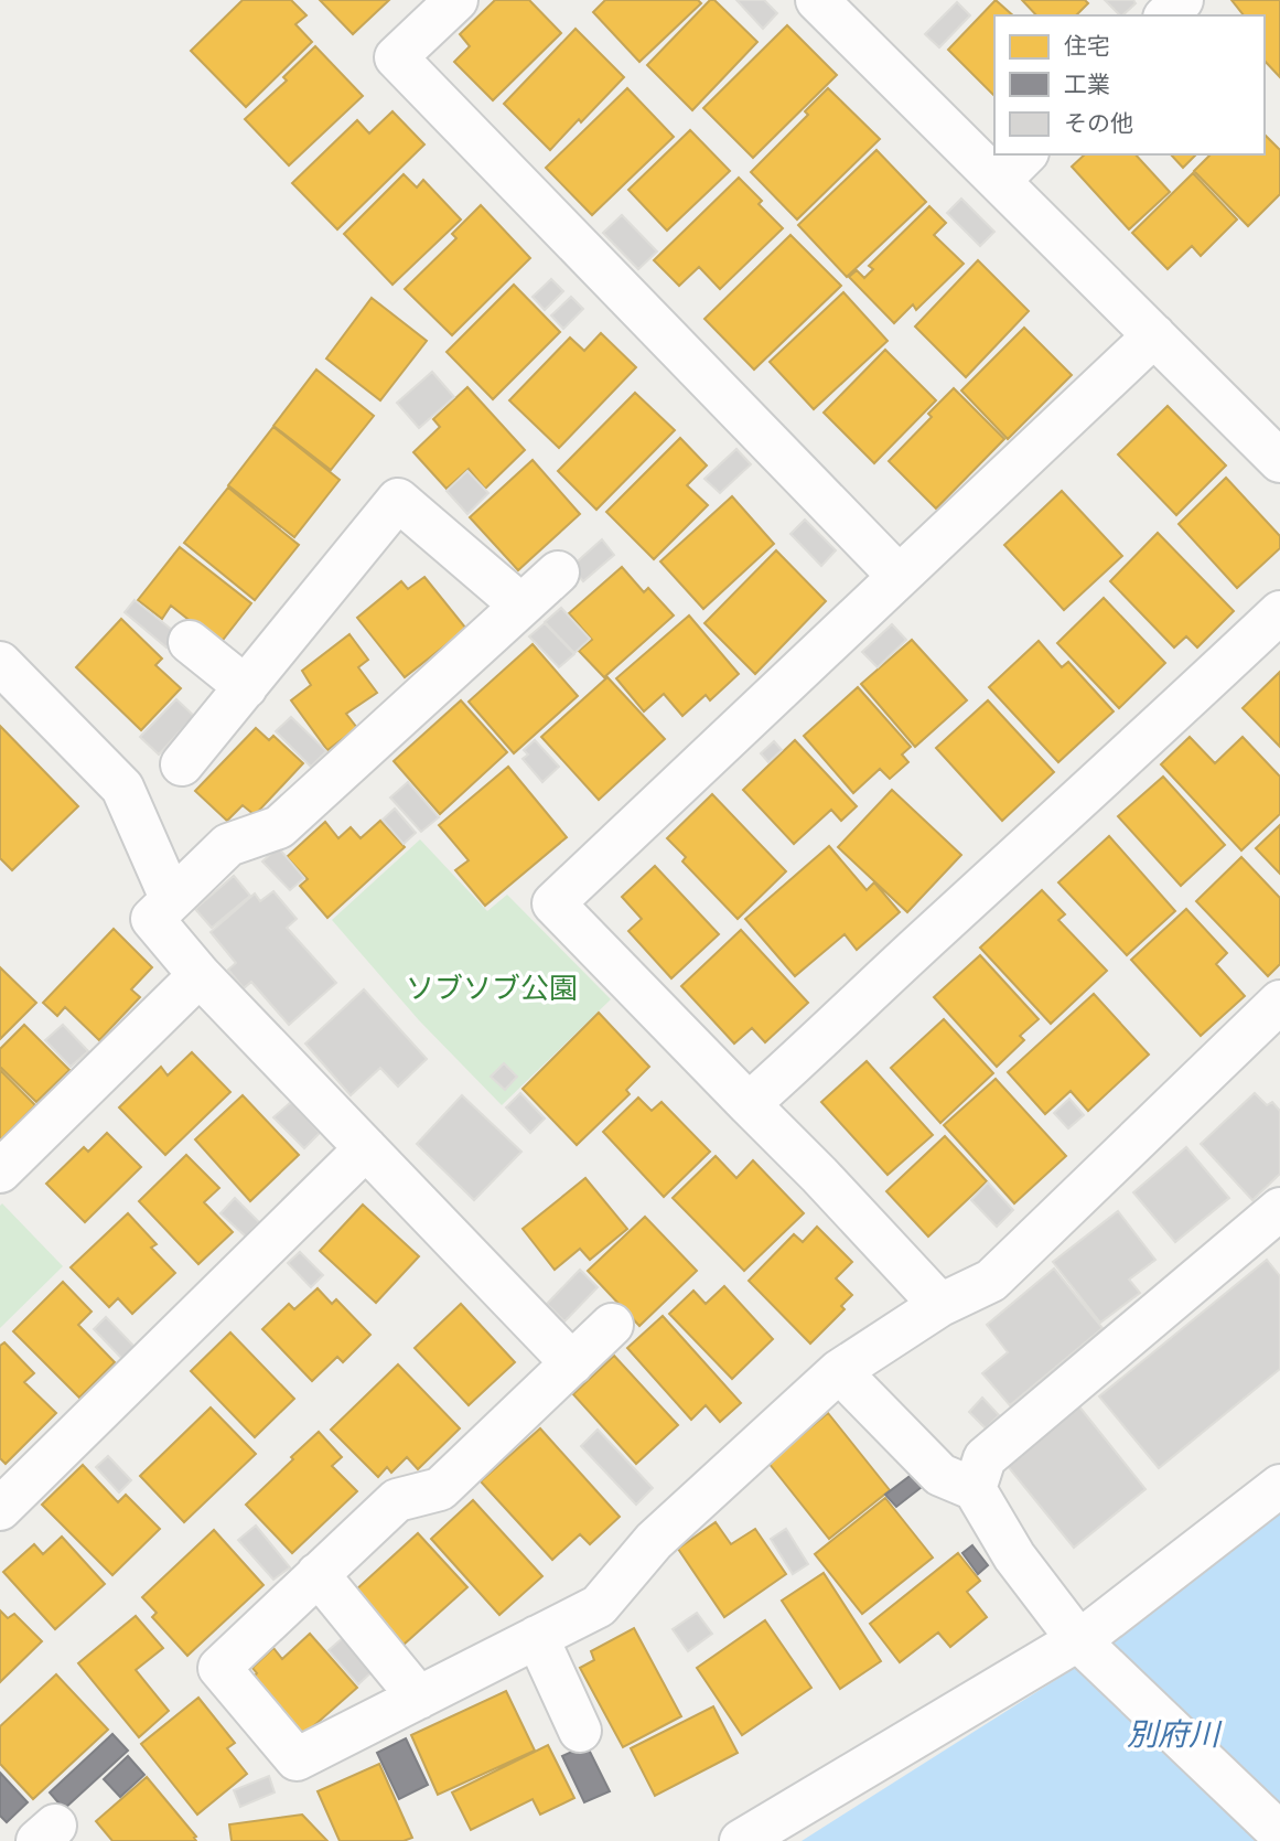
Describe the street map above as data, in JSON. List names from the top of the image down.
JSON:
{
  "water": ["別府川"],
  "parks": ["ソブソブ公園"],
  "legend": ["住宅", "工業", "その他"]
}
